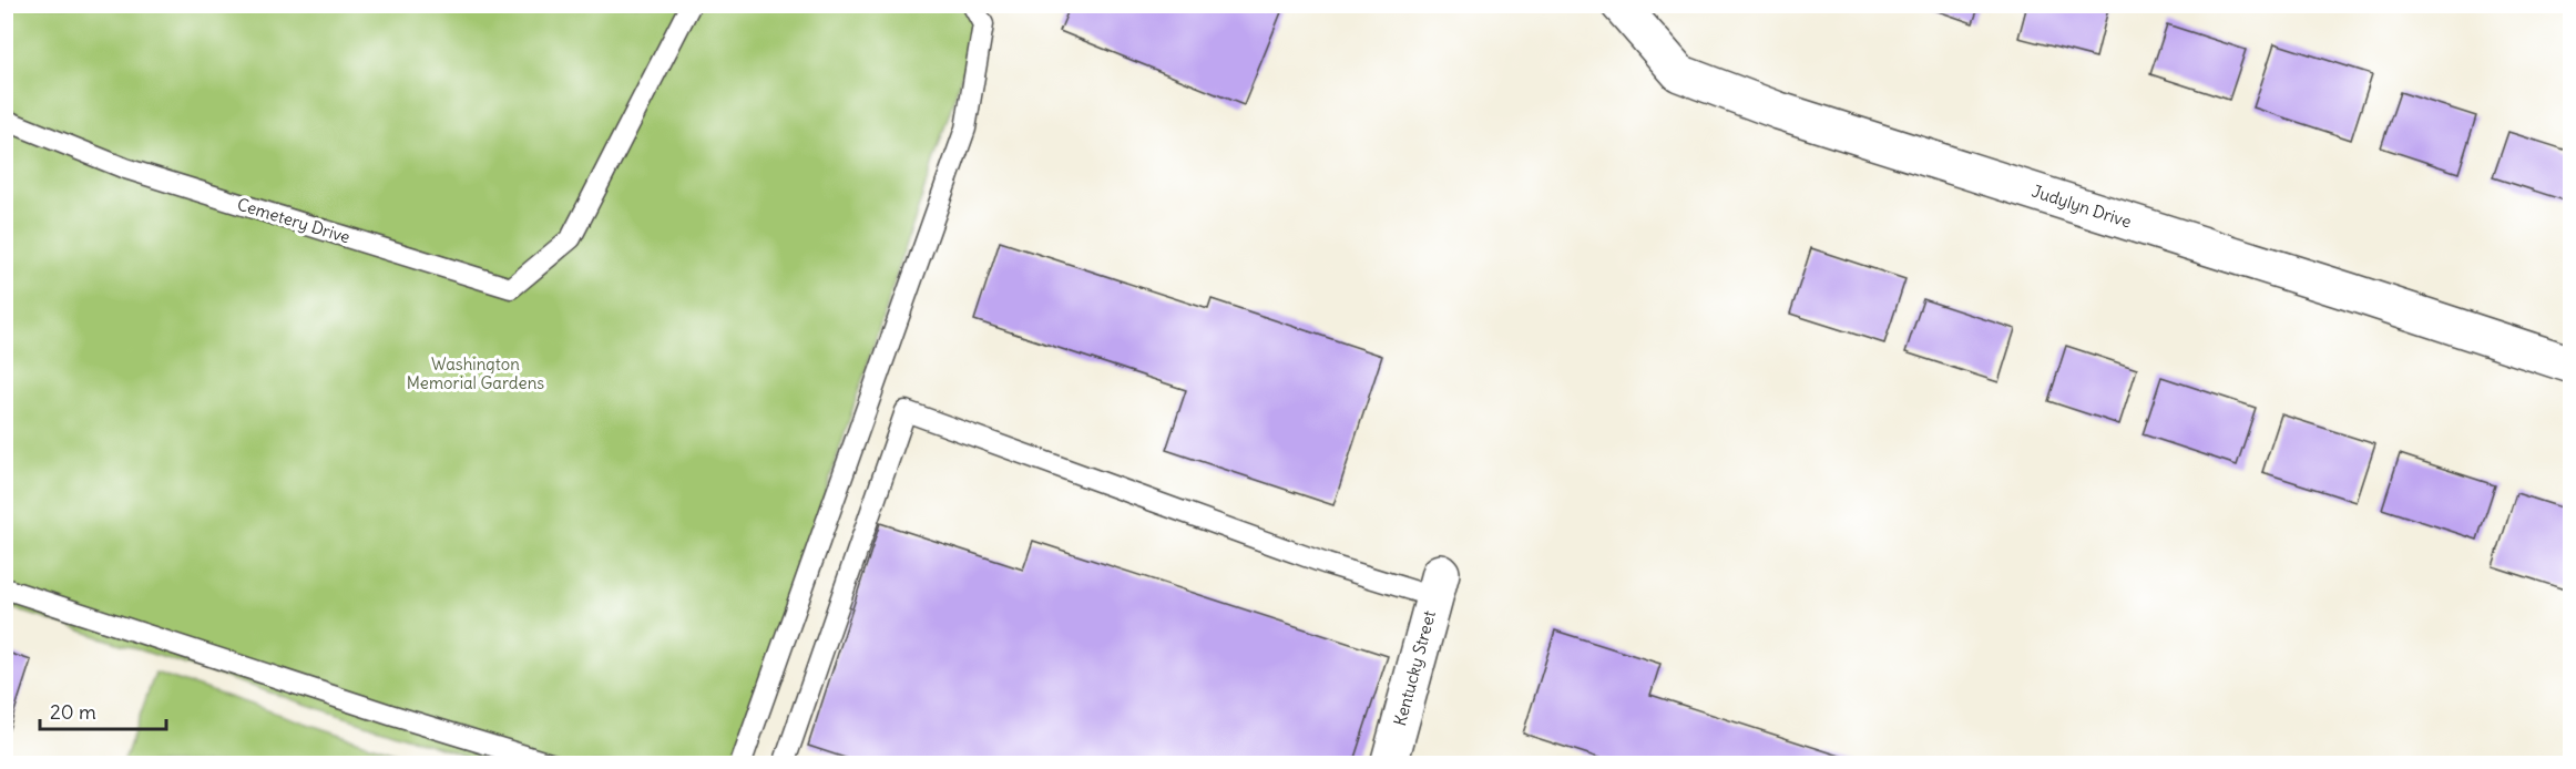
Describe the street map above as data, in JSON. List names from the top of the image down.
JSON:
{
  "streets": {
    "street": ["Judylyn Drive", "Kentucky Street"],
    "lane": ["Cemetery Drive"]
  },
  "parks": ["Washington Memorial Gardens"],
  "scale_bar": "20 m"
}
